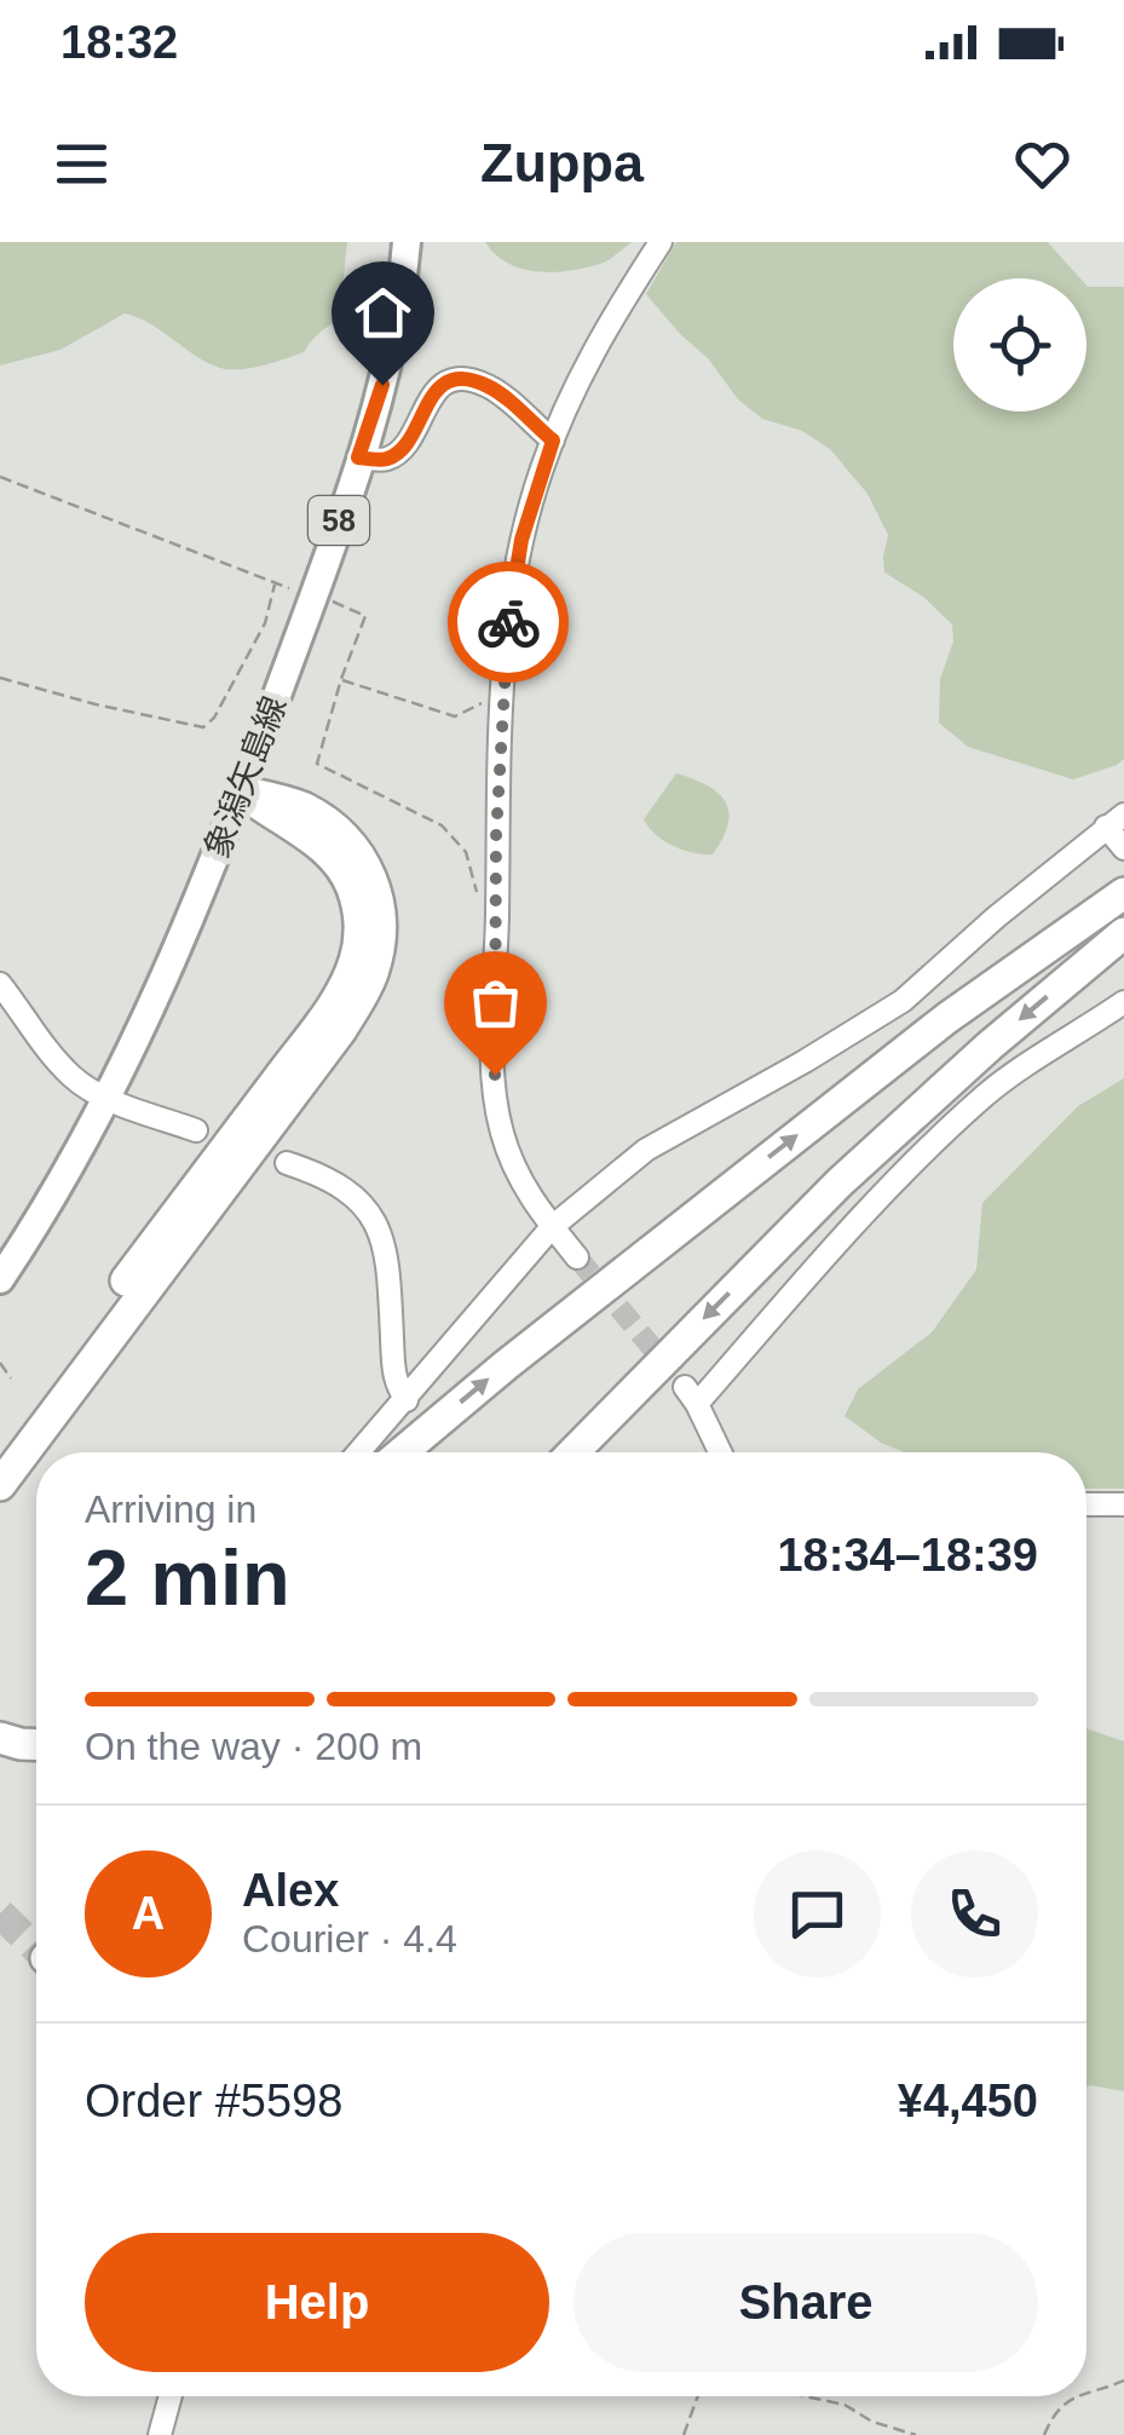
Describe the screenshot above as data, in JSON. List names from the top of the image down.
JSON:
{
  "streets": {
    "main road": ["58", "象潟矢島線"]
  },
  "page": {
    "status": "18:32",
    "header": "Zuppa",
    "heading": ["2 min", "Arriving in", "18:34–18:39"],
    "panel": [
      "Alex",
      "Courier · 4.4",
      "Order #5598",
      "¥4,450"
    ],
    "bar": "On the way · 200 m",
    "round": "A",
    "buttons": ["Help", "Share"]
  }
}
